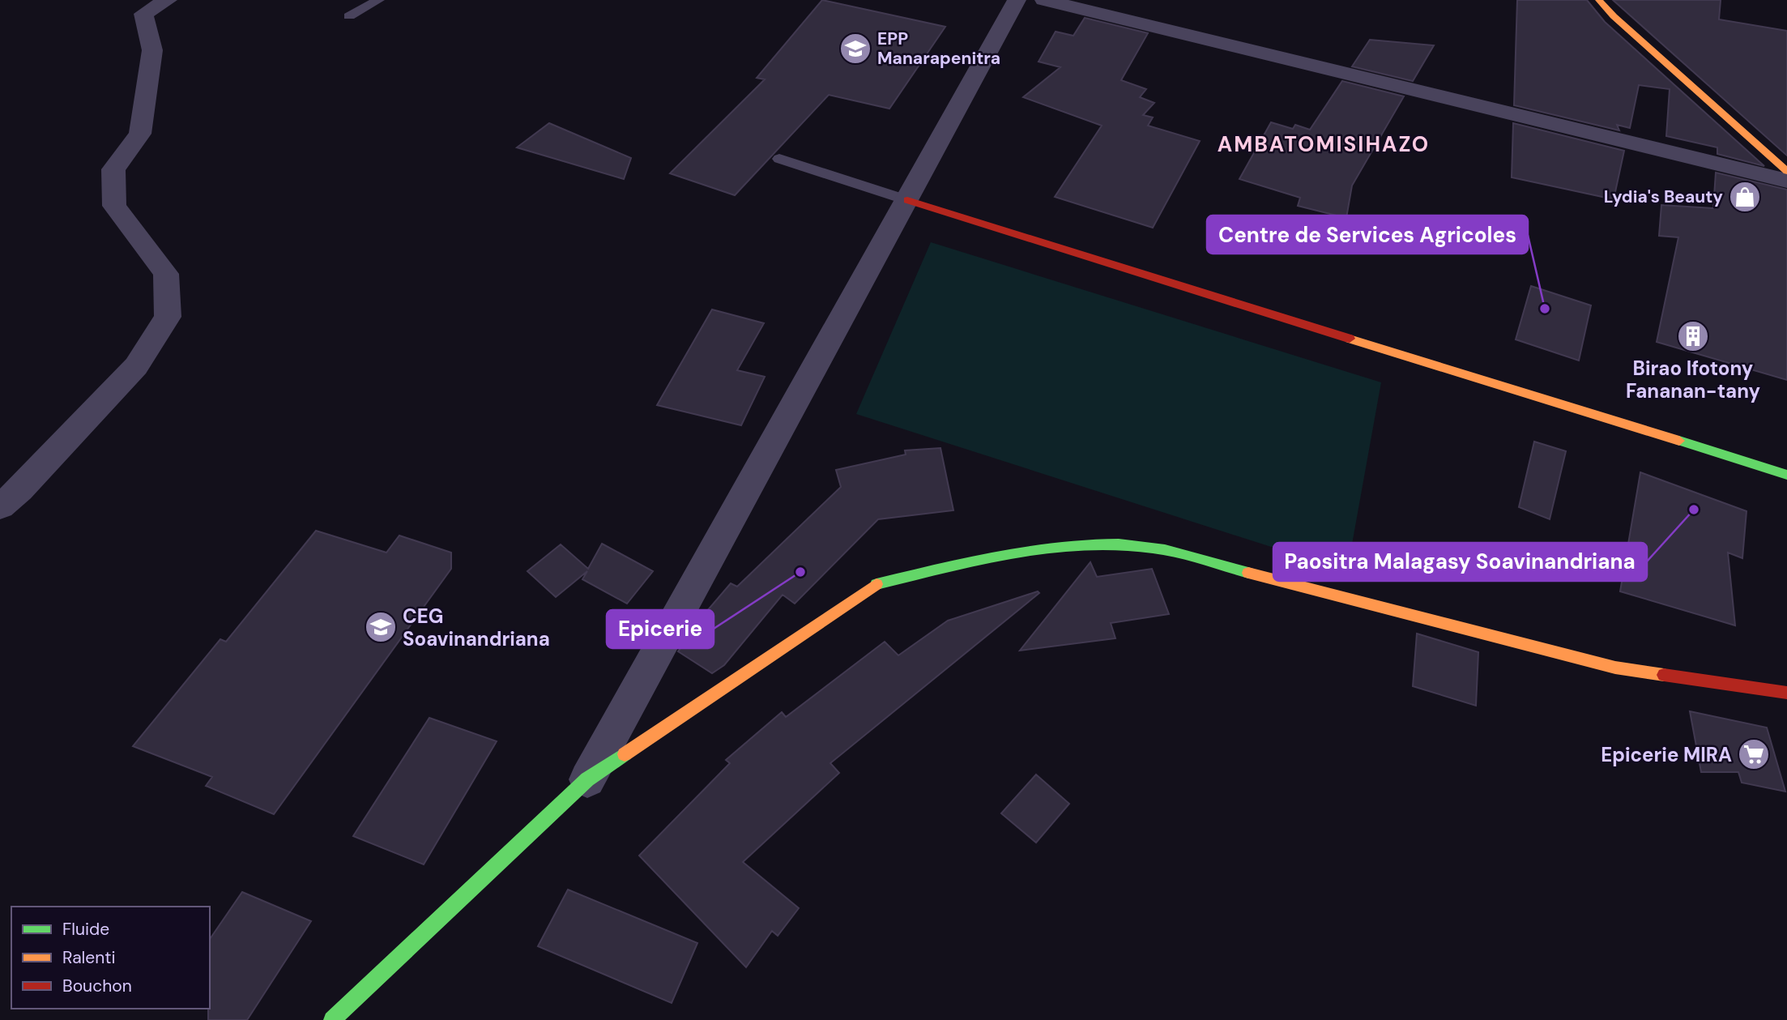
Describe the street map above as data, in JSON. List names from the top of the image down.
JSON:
{
  "districts": ["AMBATOMISIHAZO"],
  "places": {
    "school or university": ["EPP Manarapenitra", "CEG Soavinandriana"],
    "shop": ["Lydia's Beauty"],
    "other": ["Centre de Services Agricoles", "Paositra Malagasy Soavinandriana", "Epicerie"],
    "building": ["Birao Ifotony Fananan-tany"],
    "supermarket": ["Epicerie MIRA"]
  },
  "legend": ["Fluide", "Ralenti", "Bouchon"]
}
